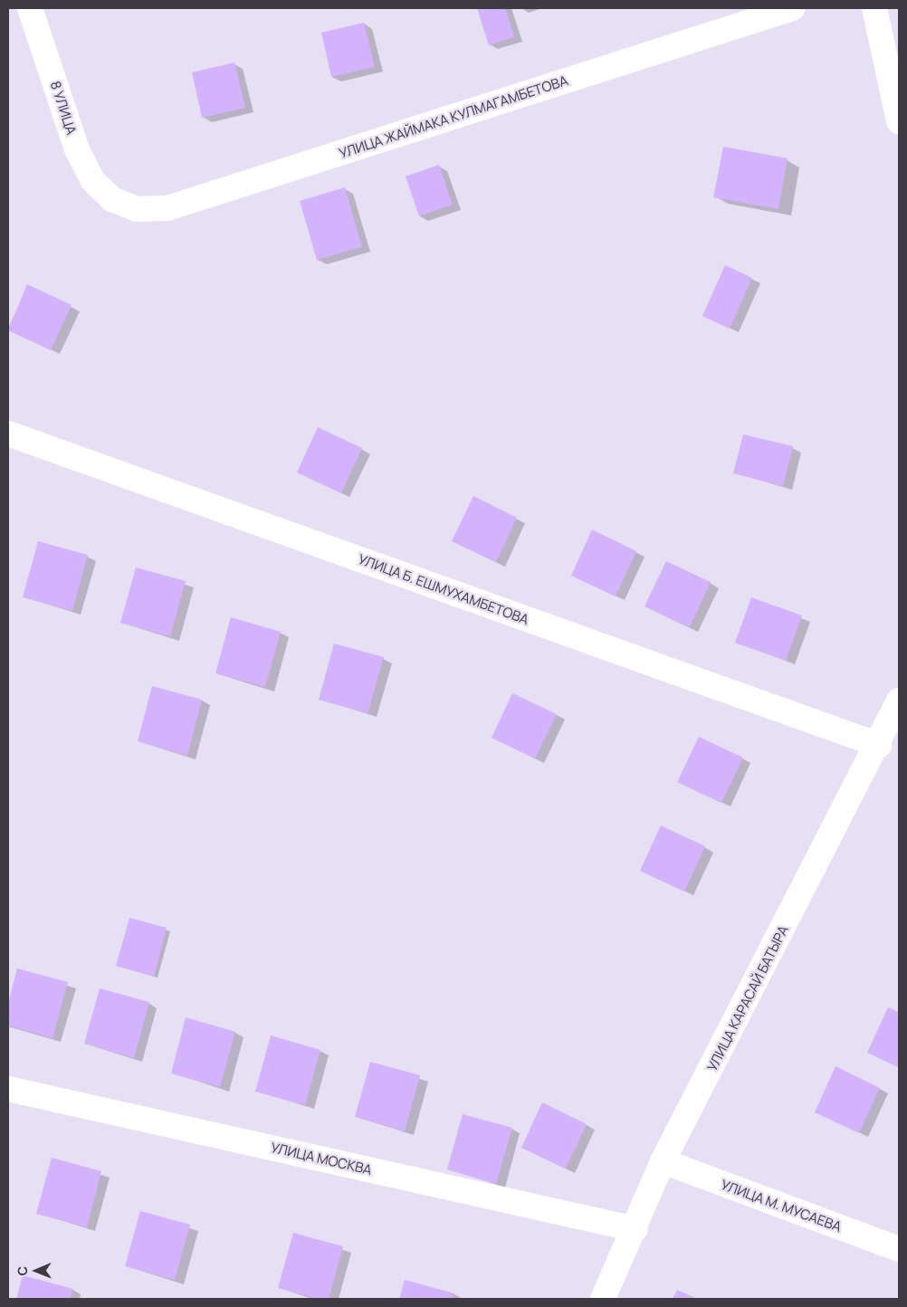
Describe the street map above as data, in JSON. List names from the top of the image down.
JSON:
{
  "streets": {
    "street": [
      "8 УЛИЦА",
      "УЛИЦА ЖАЙМАКА КУЛМАГАМБЕТОВА",
      "УЛИЦА Б. ЕШМУХАМБЕТОВА",
      "УЛИЦА КАРАСАЙ БАТЫРА",
      "УЛИЦА МОСКВА",
      "УЛИЦА М. МУСАЕВА"
    ]
  },
  "crossings": [
    ["8 УЛИЦА", "УЛИЦА ЖАЙМАКА КУЛМАГАМБЕТОВА"],
    ["УЛИЦА Б. ЕШМУХАМБЕТОВА", "УЛИЦА КАРАСАЙ БАТЫРА"],
    ["УЛИЦА КАРАСАЙ БАТЫРА", "УЛИЦА МОСКВА"],
    ["УЛИЦА КАРАСАЙ БАТЫРА", "УЛИЦА М. МУСАЕВА"]
  ],
  "north": "left"
}
